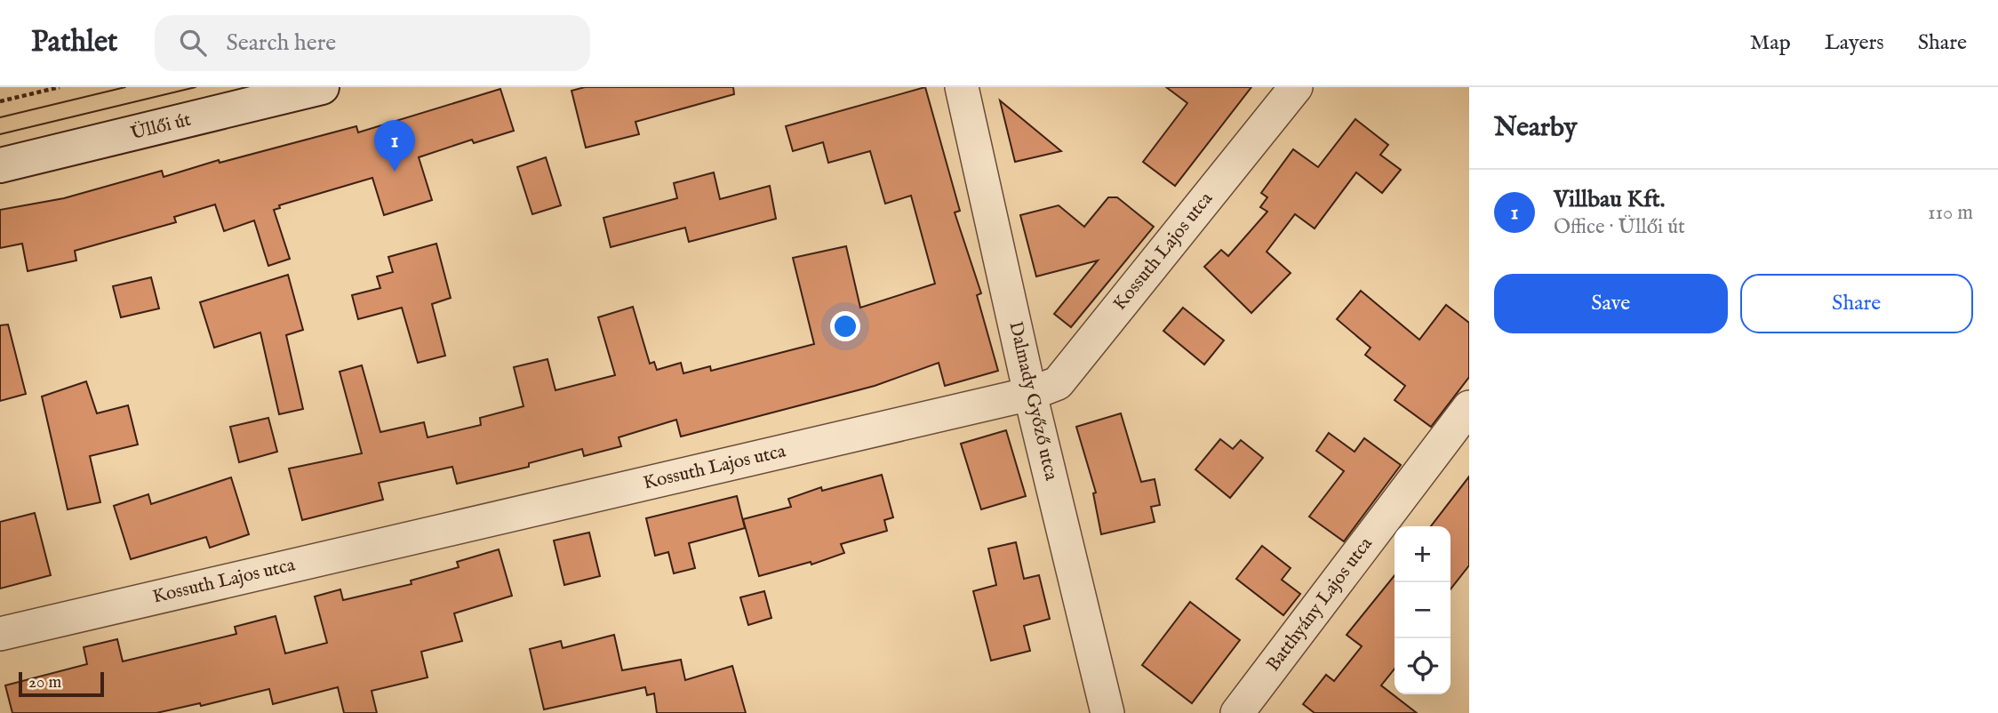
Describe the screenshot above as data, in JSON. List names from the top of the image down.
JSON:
{
  "streets": {
    "main road": ["Üllői út"],
    "street": ["Kossuth Lajos utca", "Dalmady Győző utca", "Batthyány Lajos utca"]
  },
  "crossings": [
    ["Kossuth Lajos utca", "Dalmady Győző utca"]
  ],
  "scale_bar": "20 m",
  "page": {
    "header": "Pathlet",
    "search": "Search here",
    "nav": ["Map", "Layers", "Share"],
    "heading": "Nearby",
    "pins": "1",
    "list": [
      {
        "mark": "1",
        "name": "Villbau Kft.",
        "note": "Office · Üllői út",
        "value": "110 m"
      }
    ],
    "buttons": ["Save", "Share"],
    "map_buttons": ["+", "−"],
    "scale": "20 m"
  }
}
